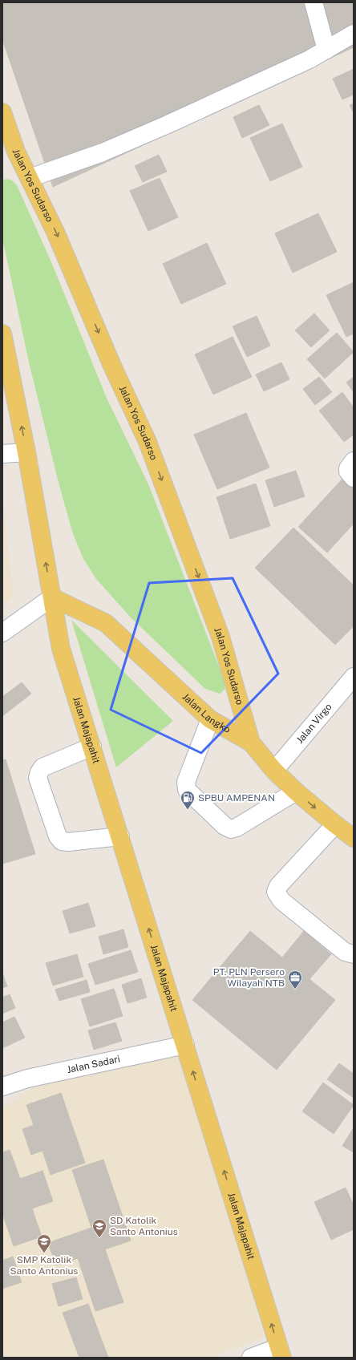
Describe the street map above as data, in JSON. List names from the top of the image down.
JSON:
{
  "streets": {
    "main road": ["Jalan Yos Sudarso", "Jalan Langko", "Jalan Majapahit"],
    "street": ["Jalan Virgo", "Jalan Sadari"]
  },
  "crossings": [
    ["Jalan Yos Sudarso", "Jalan Langko"],
    ["Jalan Langko", "Jalan Virgo"],
    ["Jalan Langko", "Jalan Majapahit"],
    ["Jalan Majapahit", "Jalan Sadari"]
  ],
  "one_way": ["Jalan Majapahit"],
  "places": {
    "fuel station": ["SPBU AMPENAN"],
    "office": ["PT. PLN Persero Wilayah NTB"],
    "school or university": ["SD Katolik Santo Antonius", "SMP Katolik Santo Antonius"]
  }
}
